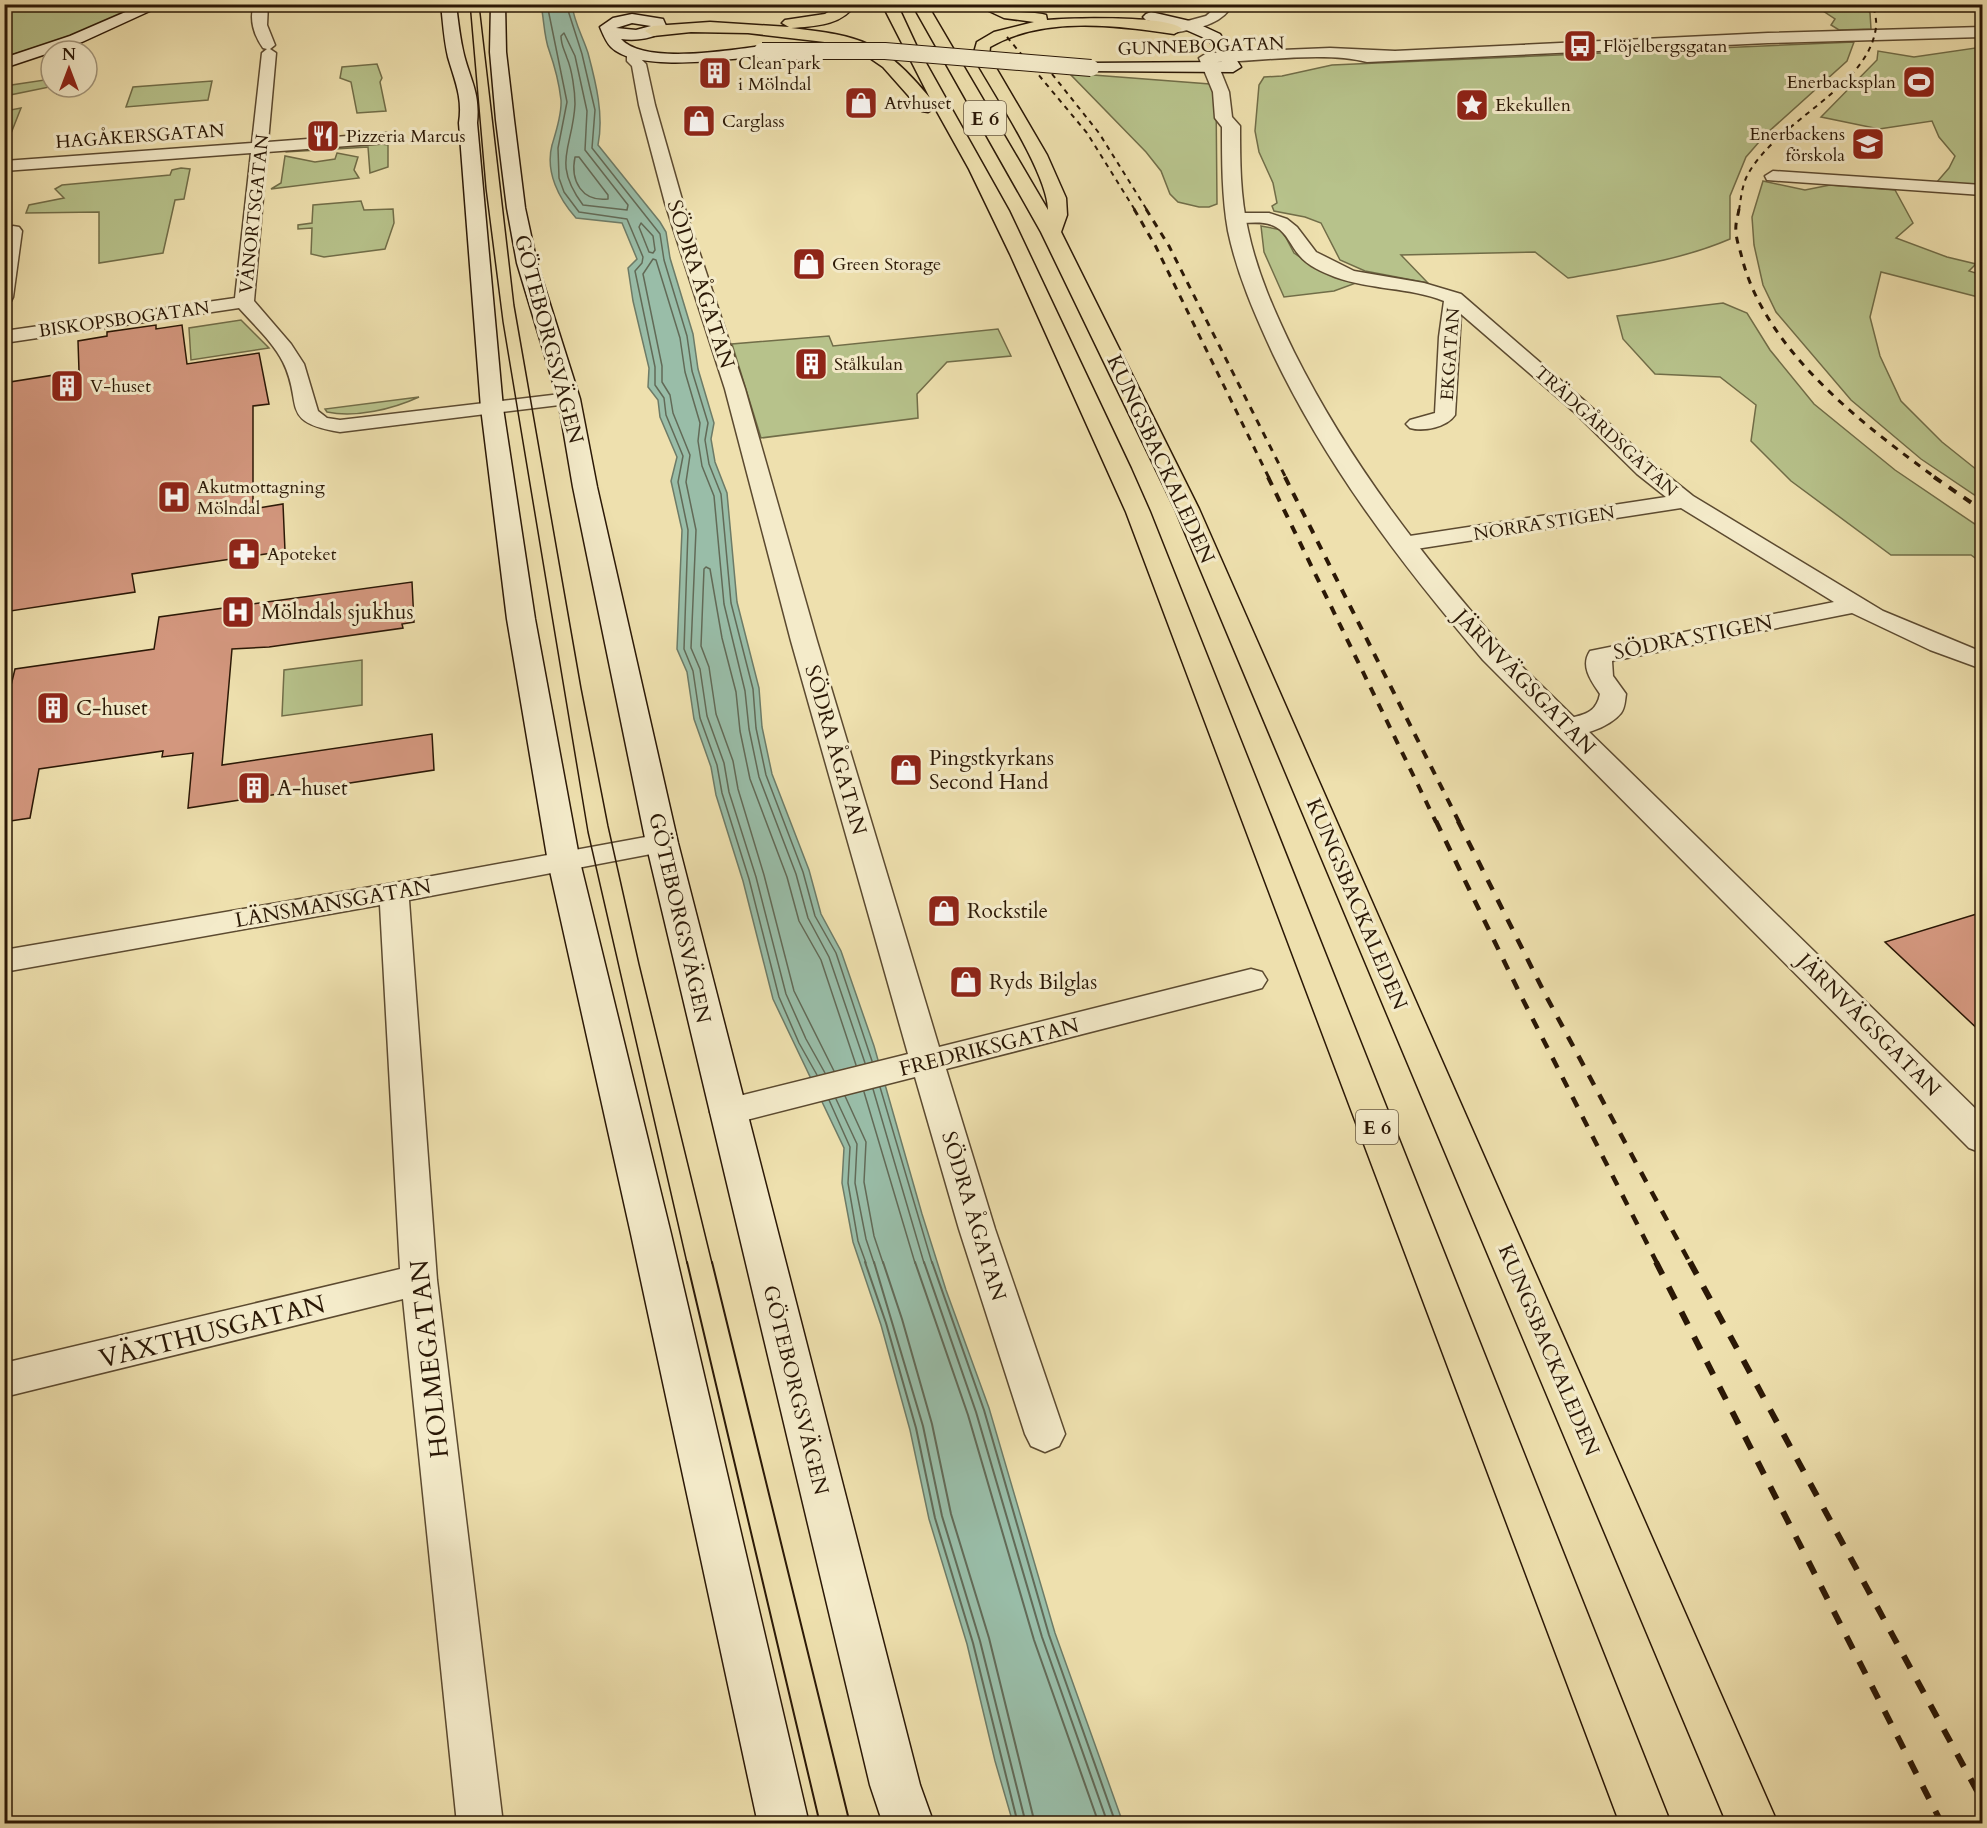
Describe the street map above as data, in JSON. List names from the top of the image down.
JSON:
{
  "streets": {
    "highway": ["E 6", "KUNGSBACKALEDEN"],
    "main road": ["GUNNEBOGATAN", "GÖTEBORGSVÄGEN", "JÄRNVÄGSGATAN"],
    "street": [
      "HAGÅKERSGATAN",
      "VÄNORTSGATAN",
      "SÖDRA ÅGATAN",
      "BISKOPSBOGATAN",
      "EKGATAN",
      "TRÄDGÅRDSGATAN",
      "NORRA STIGEN",
      "SÖDRA STIGEN",
      "LÄNSMANSGATAN",
      "FREDRIKSGATAN",
      "VÄXTHUSGATAN",
      "HOLMEGATAN"
    ]
  },
  "crossings": [
    ["GUNNEBOGATAN", "JÄRNVÄGSGATAN"],
    ["HAGÅKERSGATAN", "VÄNORTSGATAN"],
    ["VÄNORTSGATAN", "BISKOPSBOGATAN"],
    ["VÄNORTSGATAN", "GÖTEBORGSVÄGEN"],
    ["SÖDRA ÅGATAN", "FREDRIKSGATAN"],
    ["GÖTEBORGSVÄGEN", "LÄNSMANSGATAN"],
    ["GÖTEBORGSVÄGEN", "FREDRIKSGATAN"],
    ["EKGATAN", "TRÄDGÅRDSGATAN"],
    ["TRÄDGÅRDSGATAN", "NORRA STIGEN"],
    ["TRÄDGÅRDSGATAN", "SÖDRA STIGEN"],
    ["TRÄDGÅRDSGATAN", "JÄRNVÄGSGATAN"],
    ["NORRA STIGEN", "JÄRNVÄGSGATAN"],
    ["SÖDRA STIGEN", "JÄRNVÄGSGATAN"],
    ["LÄNSMANSGATAN", "HOLMEGATAN"],
    ["VÄXTHUSGATAN", "HOLMEGATAN"]
  ],
  "places": {
    "bus stop": ["Flöjelbergsgatan"],
    "building": [
      "Clean park i Mölndal",
      "Stålkulan",
      "V-huset",
      "C-huset",
      "A-huset"
    ],
    "sports": ["Enerbacksplan"],
    "shop": [
      "Atvhuset",
      "Carglass",
      "Green Storage",
      "Pingstkyrkans Second Hand",
      "Rockstile",
      "Ryds Bilglas"
    ],
    "place": ["Ekekullen"],
    "restaurant": ["Pizzeria Marcus"],
    "school or university": ["Enerbackens förskola"],
    "hospital": ["Akutmottagning Mölndal", "Mölndals sjukhus"],
    "pharmacy": ["Apoteket"]
  },
  "north": "top"
}
